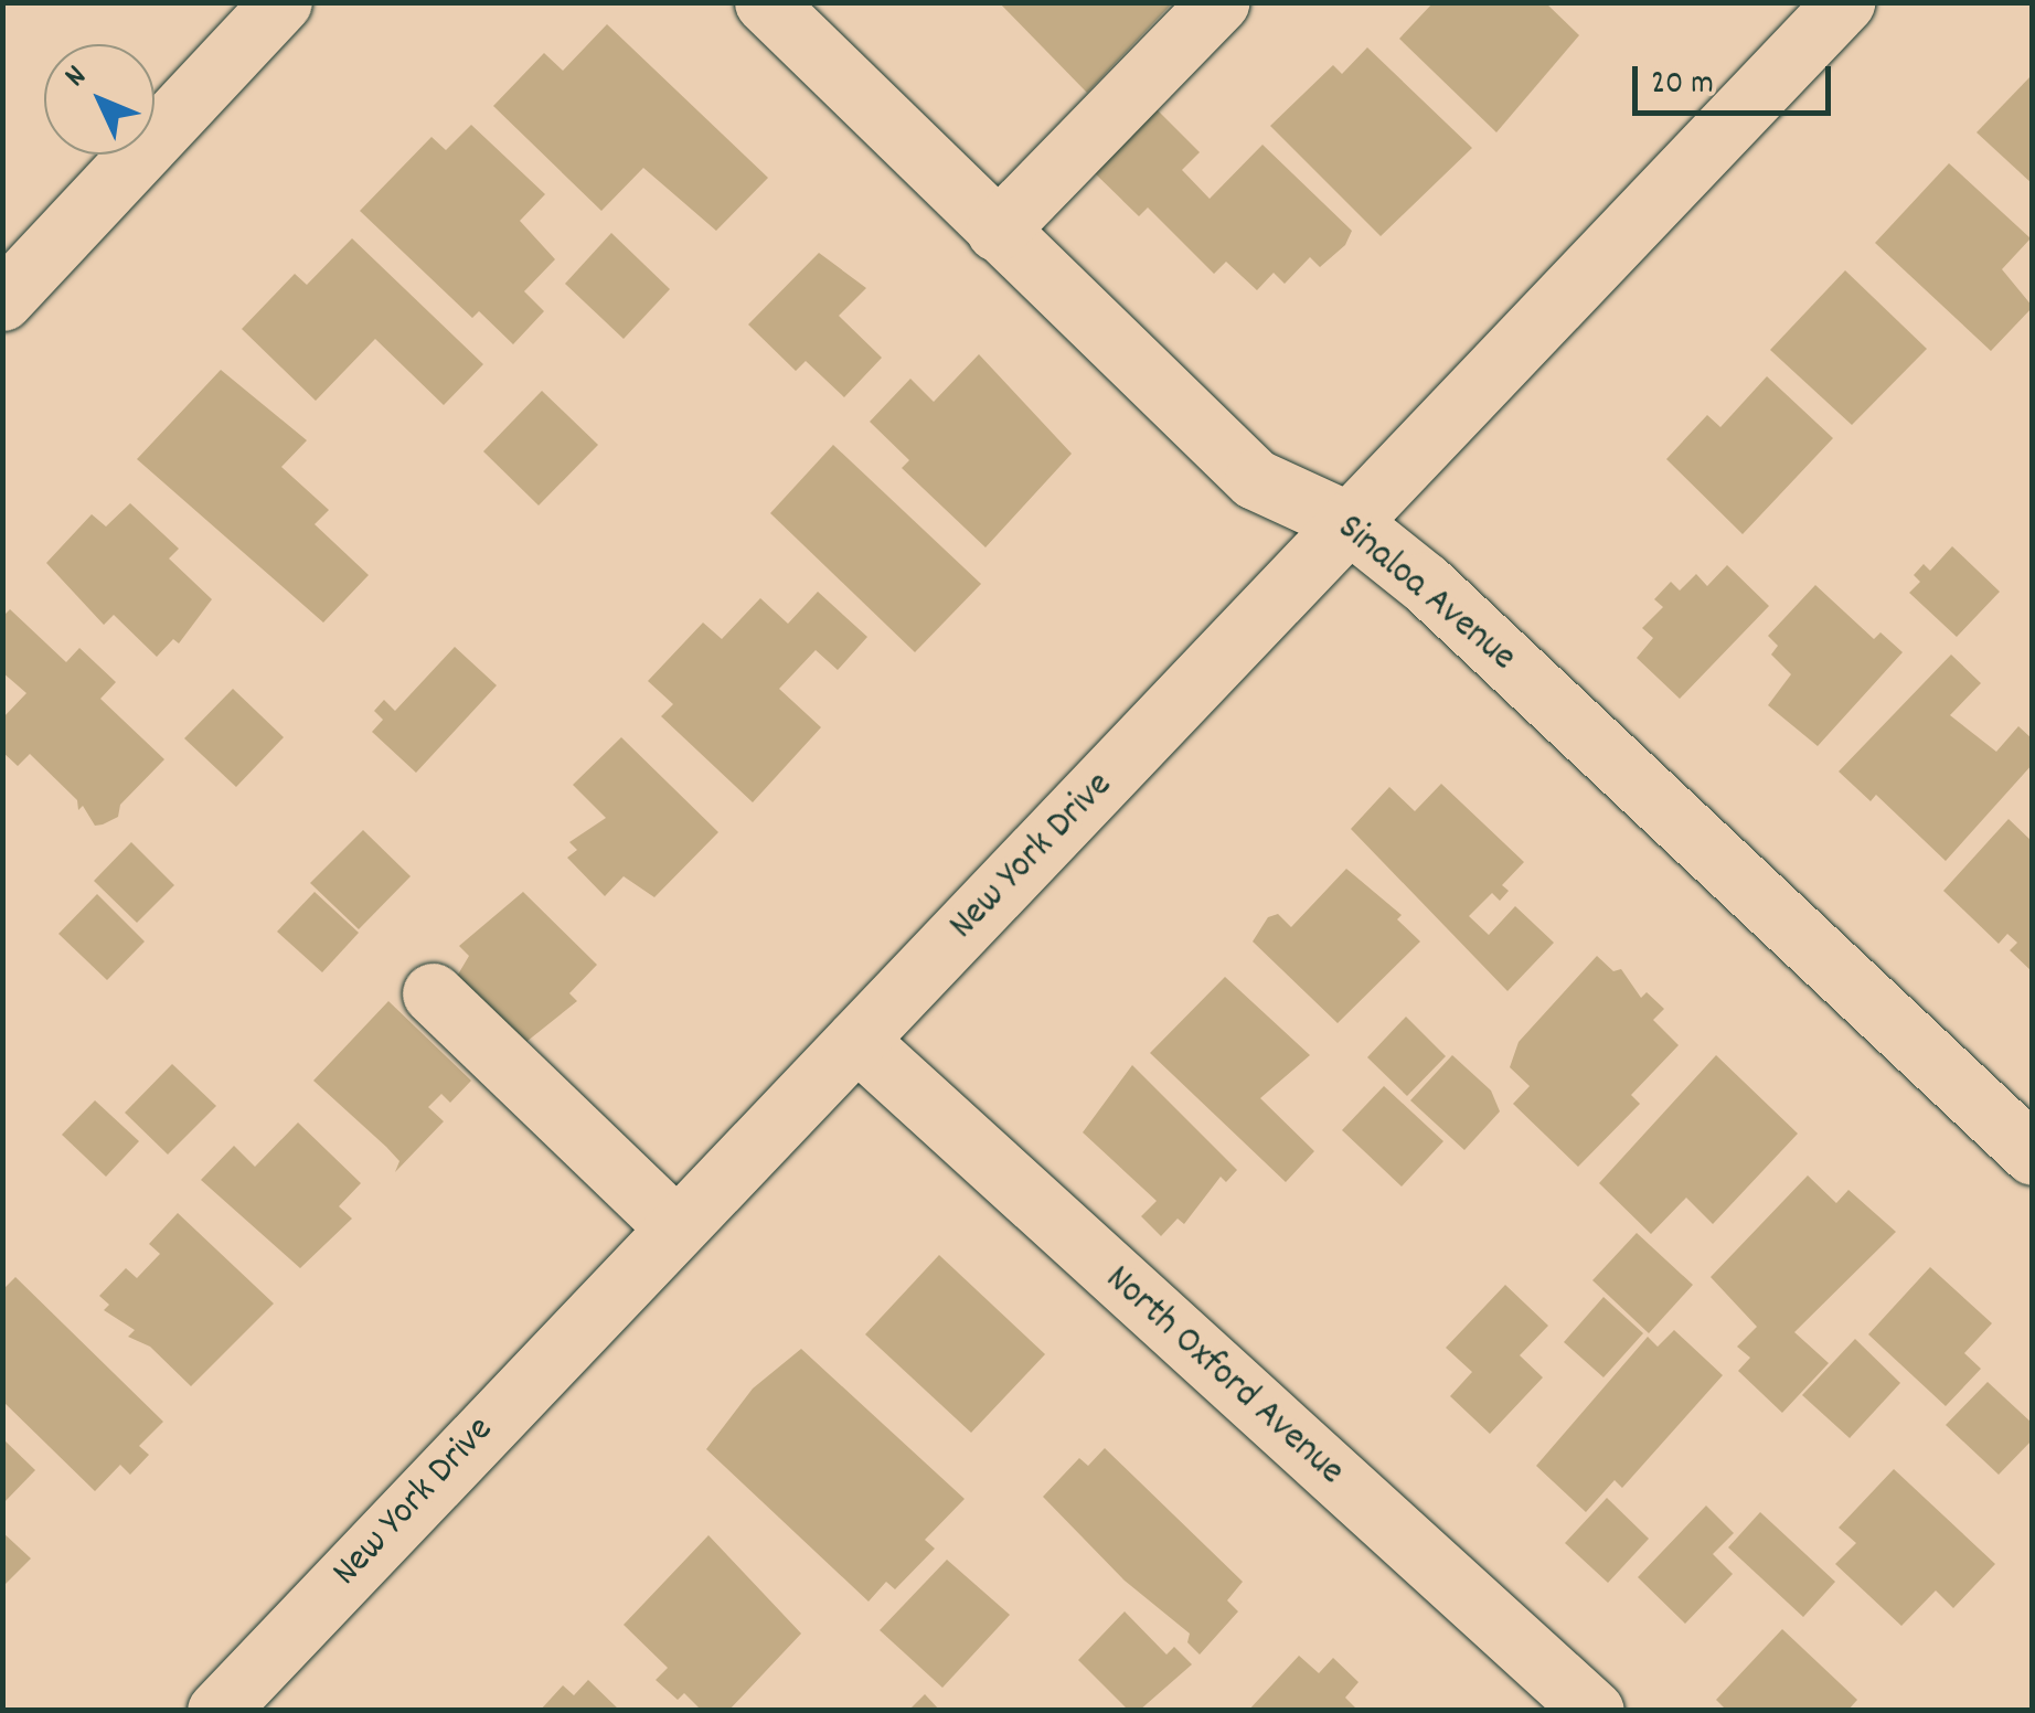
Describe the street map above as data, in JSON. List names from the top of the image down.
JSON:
{
  "streets": {
    "street": ["Sinaloa Avenue", "New York Drive", "North Oxford Avenue"]
  },
  "crossings": [
    ["Sinaloa Avenue", "New York Drive"],
    ["New York Drive", "North Oxford Avenue"]
  ],
  "scale_bar": "20 m",
  "north": "top left"
}
